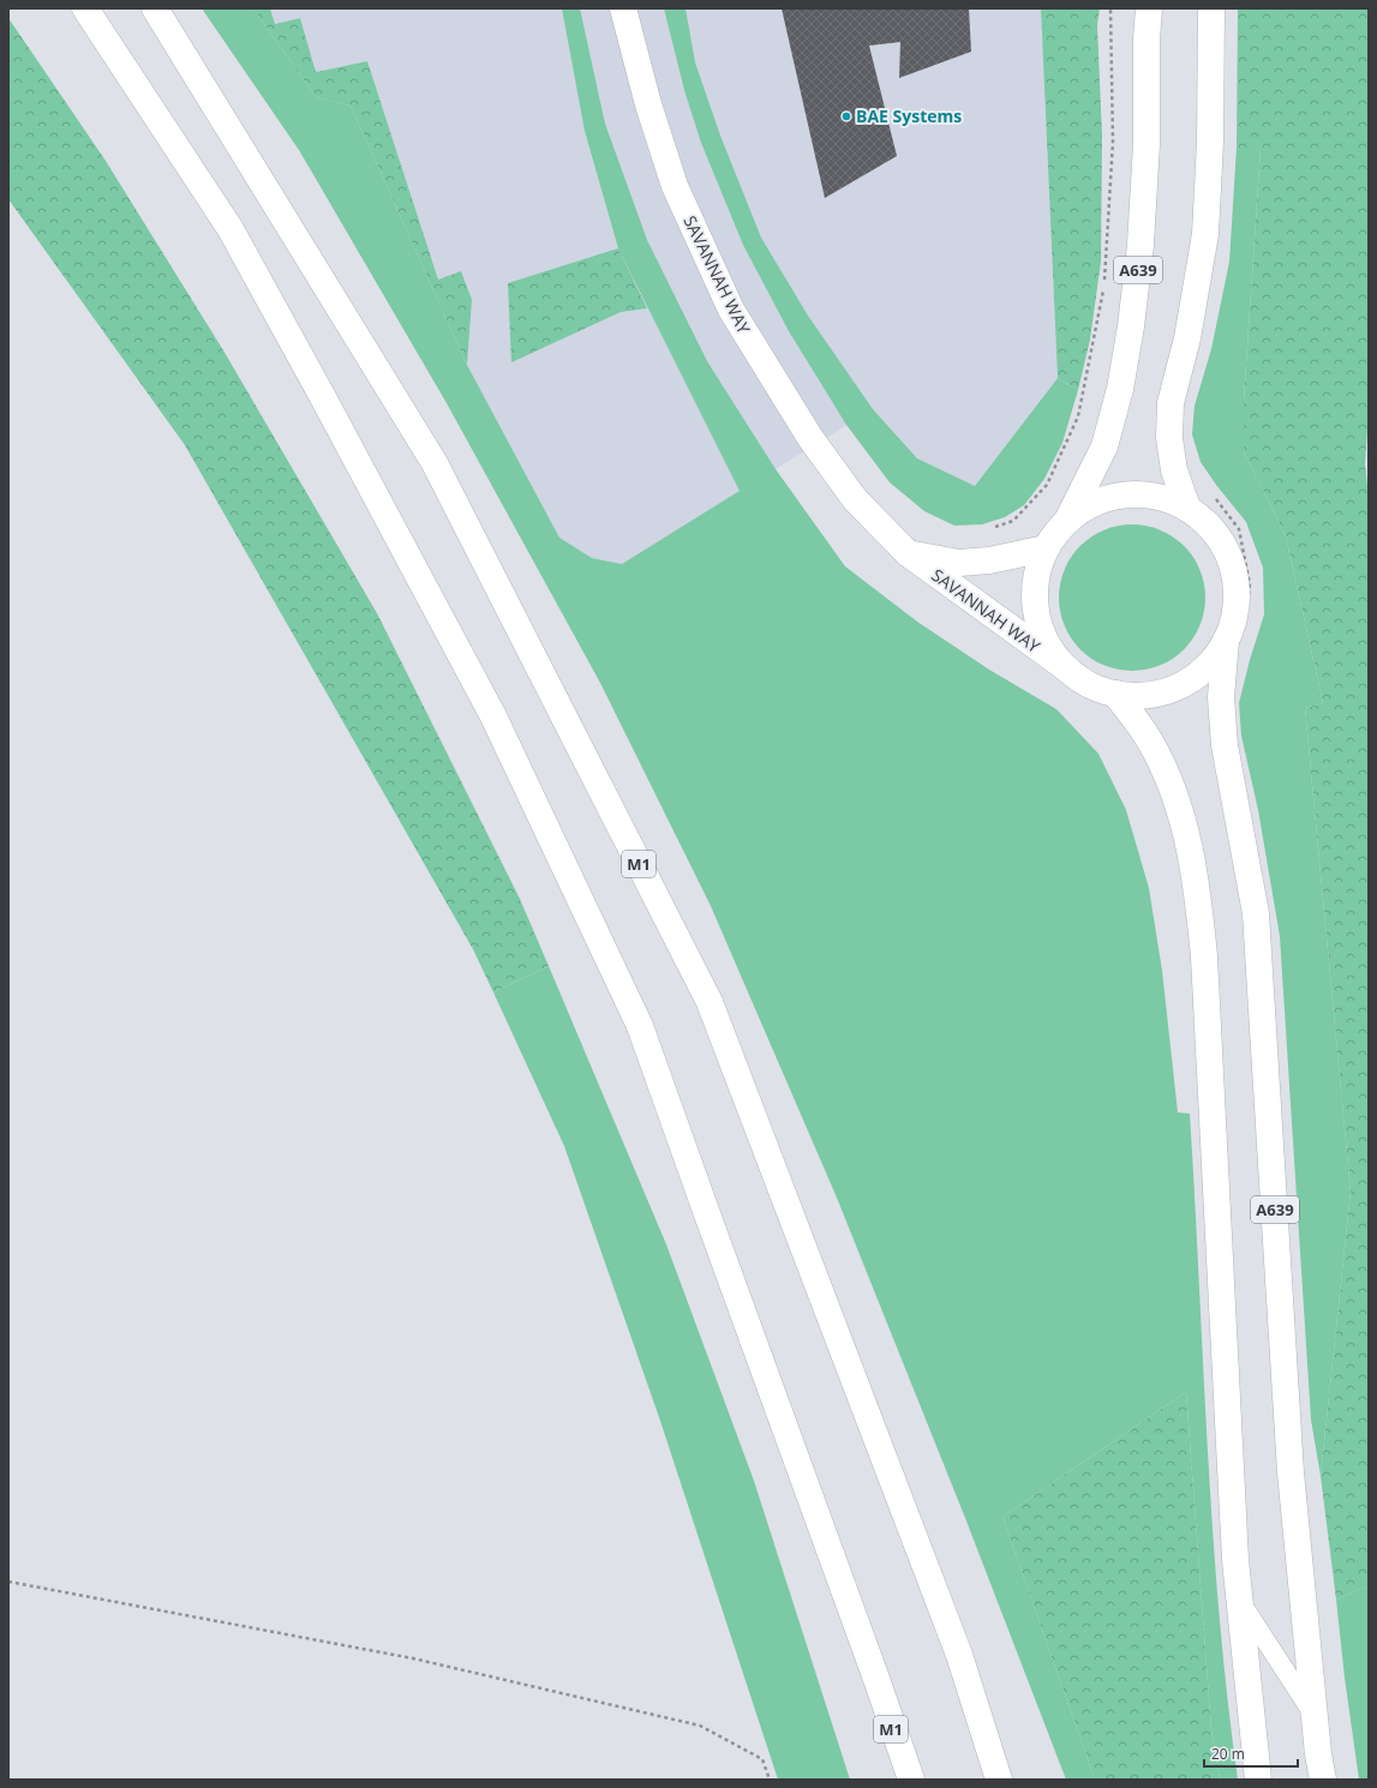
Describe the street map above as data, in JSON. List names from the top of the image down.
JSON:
{
  "streets": {
    "main road": ["A639", "SAVANNAH WAY", "M1"]
  },
  "crossings": [
    ["A639", "SAVANNAH WAY"]
  ],
  "places": ["BAE Systems"],
  "scale_bar": "20 m"
}
